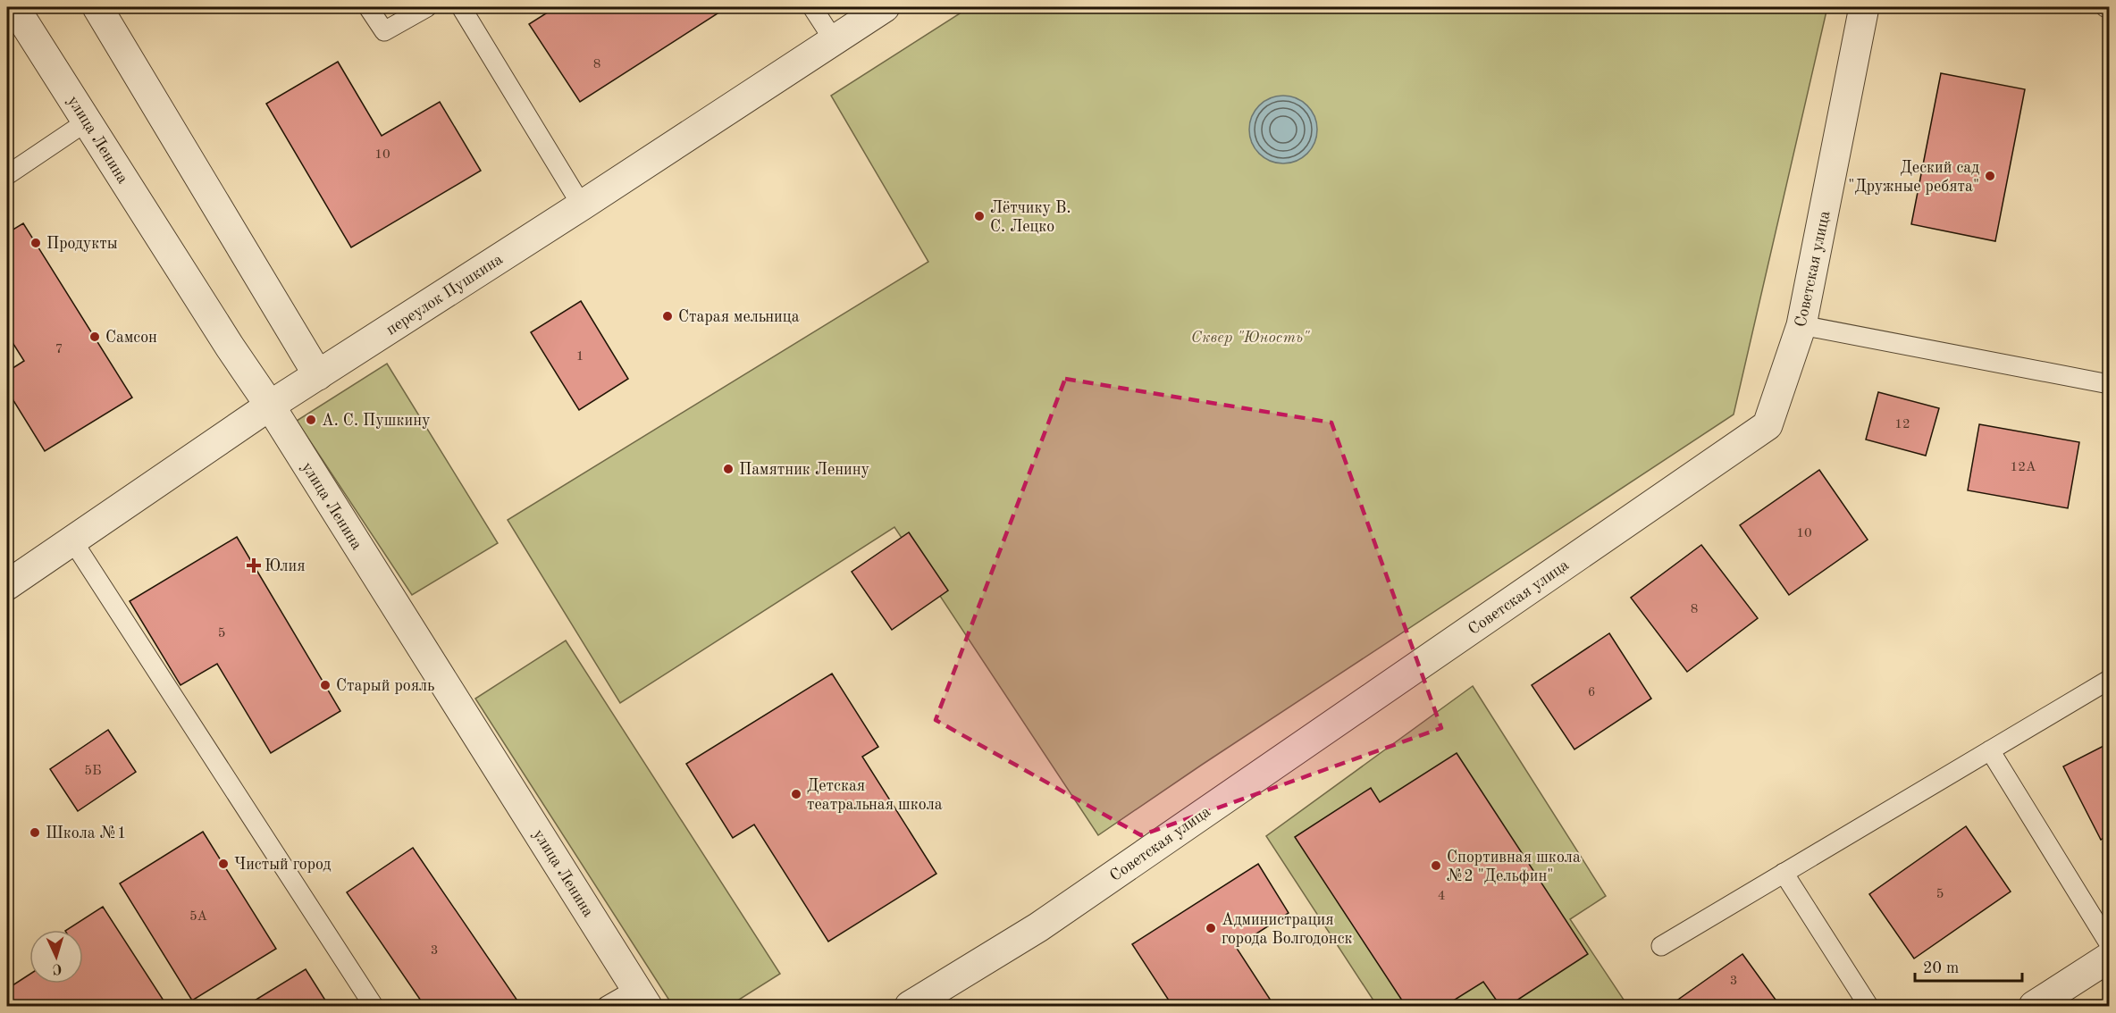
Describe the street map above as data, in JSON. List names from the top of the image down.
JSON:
{
  "streets": {
    "street": ["улица Ленина", "Советская улица", "переулок Пушкина"]
  },
  "crossings": [
    ["улица Ленина", "переулок Пушкина"]
  ],
  "parks": ["Сквер \"Юность\""],
  "places": {
    "other": [
      "Деский сад \"Дружные ребята\"",
      "Лётчику В. С. Лецко",
      "Продукты",
      "Старая мельница",
      "Самсон",
      "А. С. Пушкину",
      "Памятник Ленину",
      "Старый рояль",
      "Детская театральная школа",
      "Школа №1",
      "Чистый город",
      "Спортивная школа №2 \"Дельфин\"",
      "Администрация города Волгодонск"
    ],
    "health": ["Юлия"]
  },
  "house_numbers": [
    "8",
    "10",
    "7",
    "1",
    "12",
    "12А",
    "10",
    "8",
    "5",
    "6",
    "5Б",
    "5",
    "4",
    "5А",
    "3",
    "3"
  ],
  "scale_bar": "20 m",
  "north": "bottom"
}
